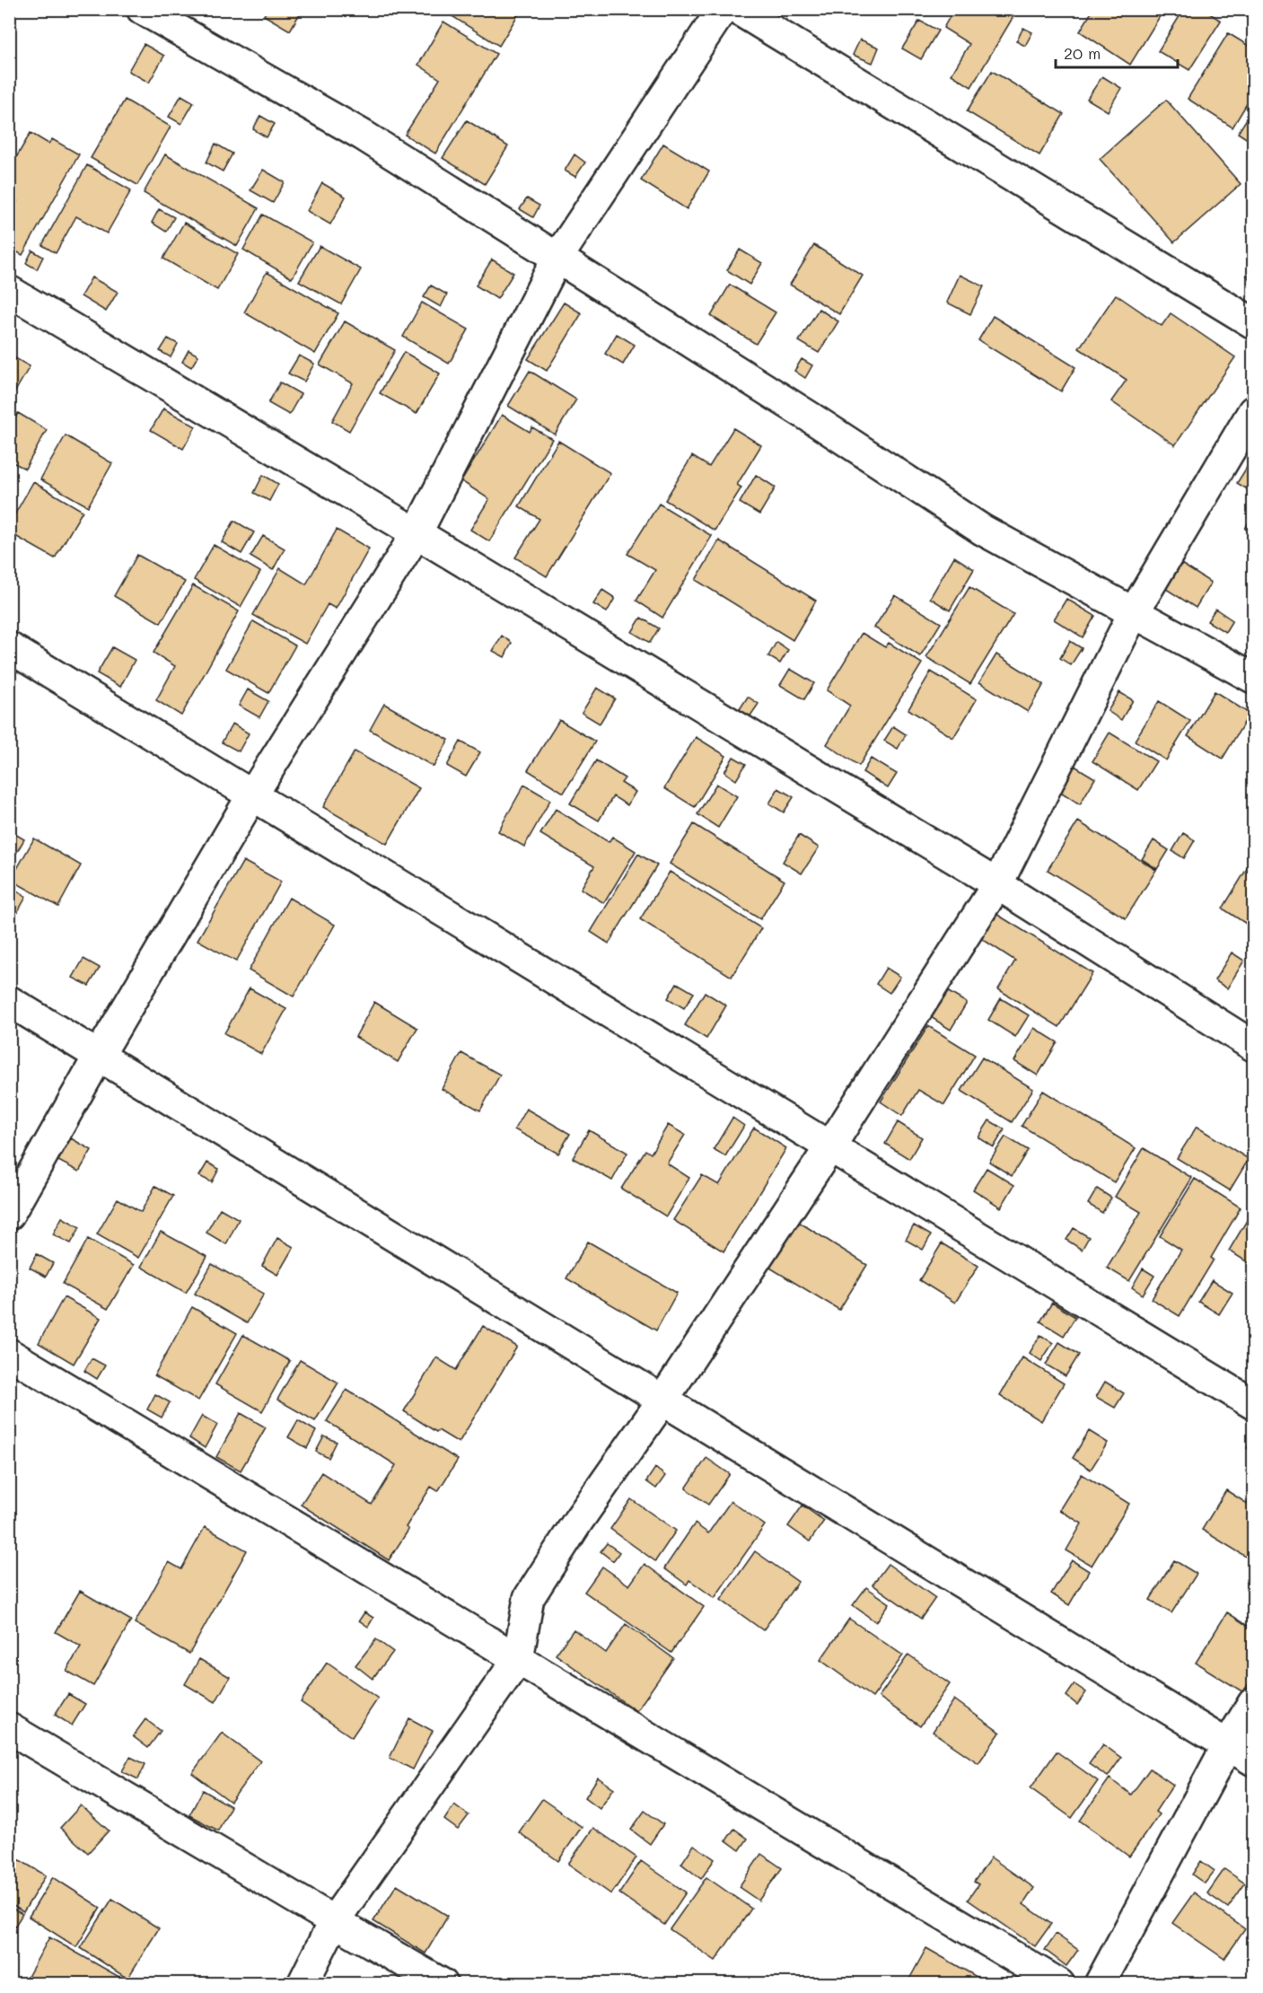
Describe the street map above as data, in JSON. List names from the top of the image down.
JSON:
{
  "scale_bar": "20 m"
}
